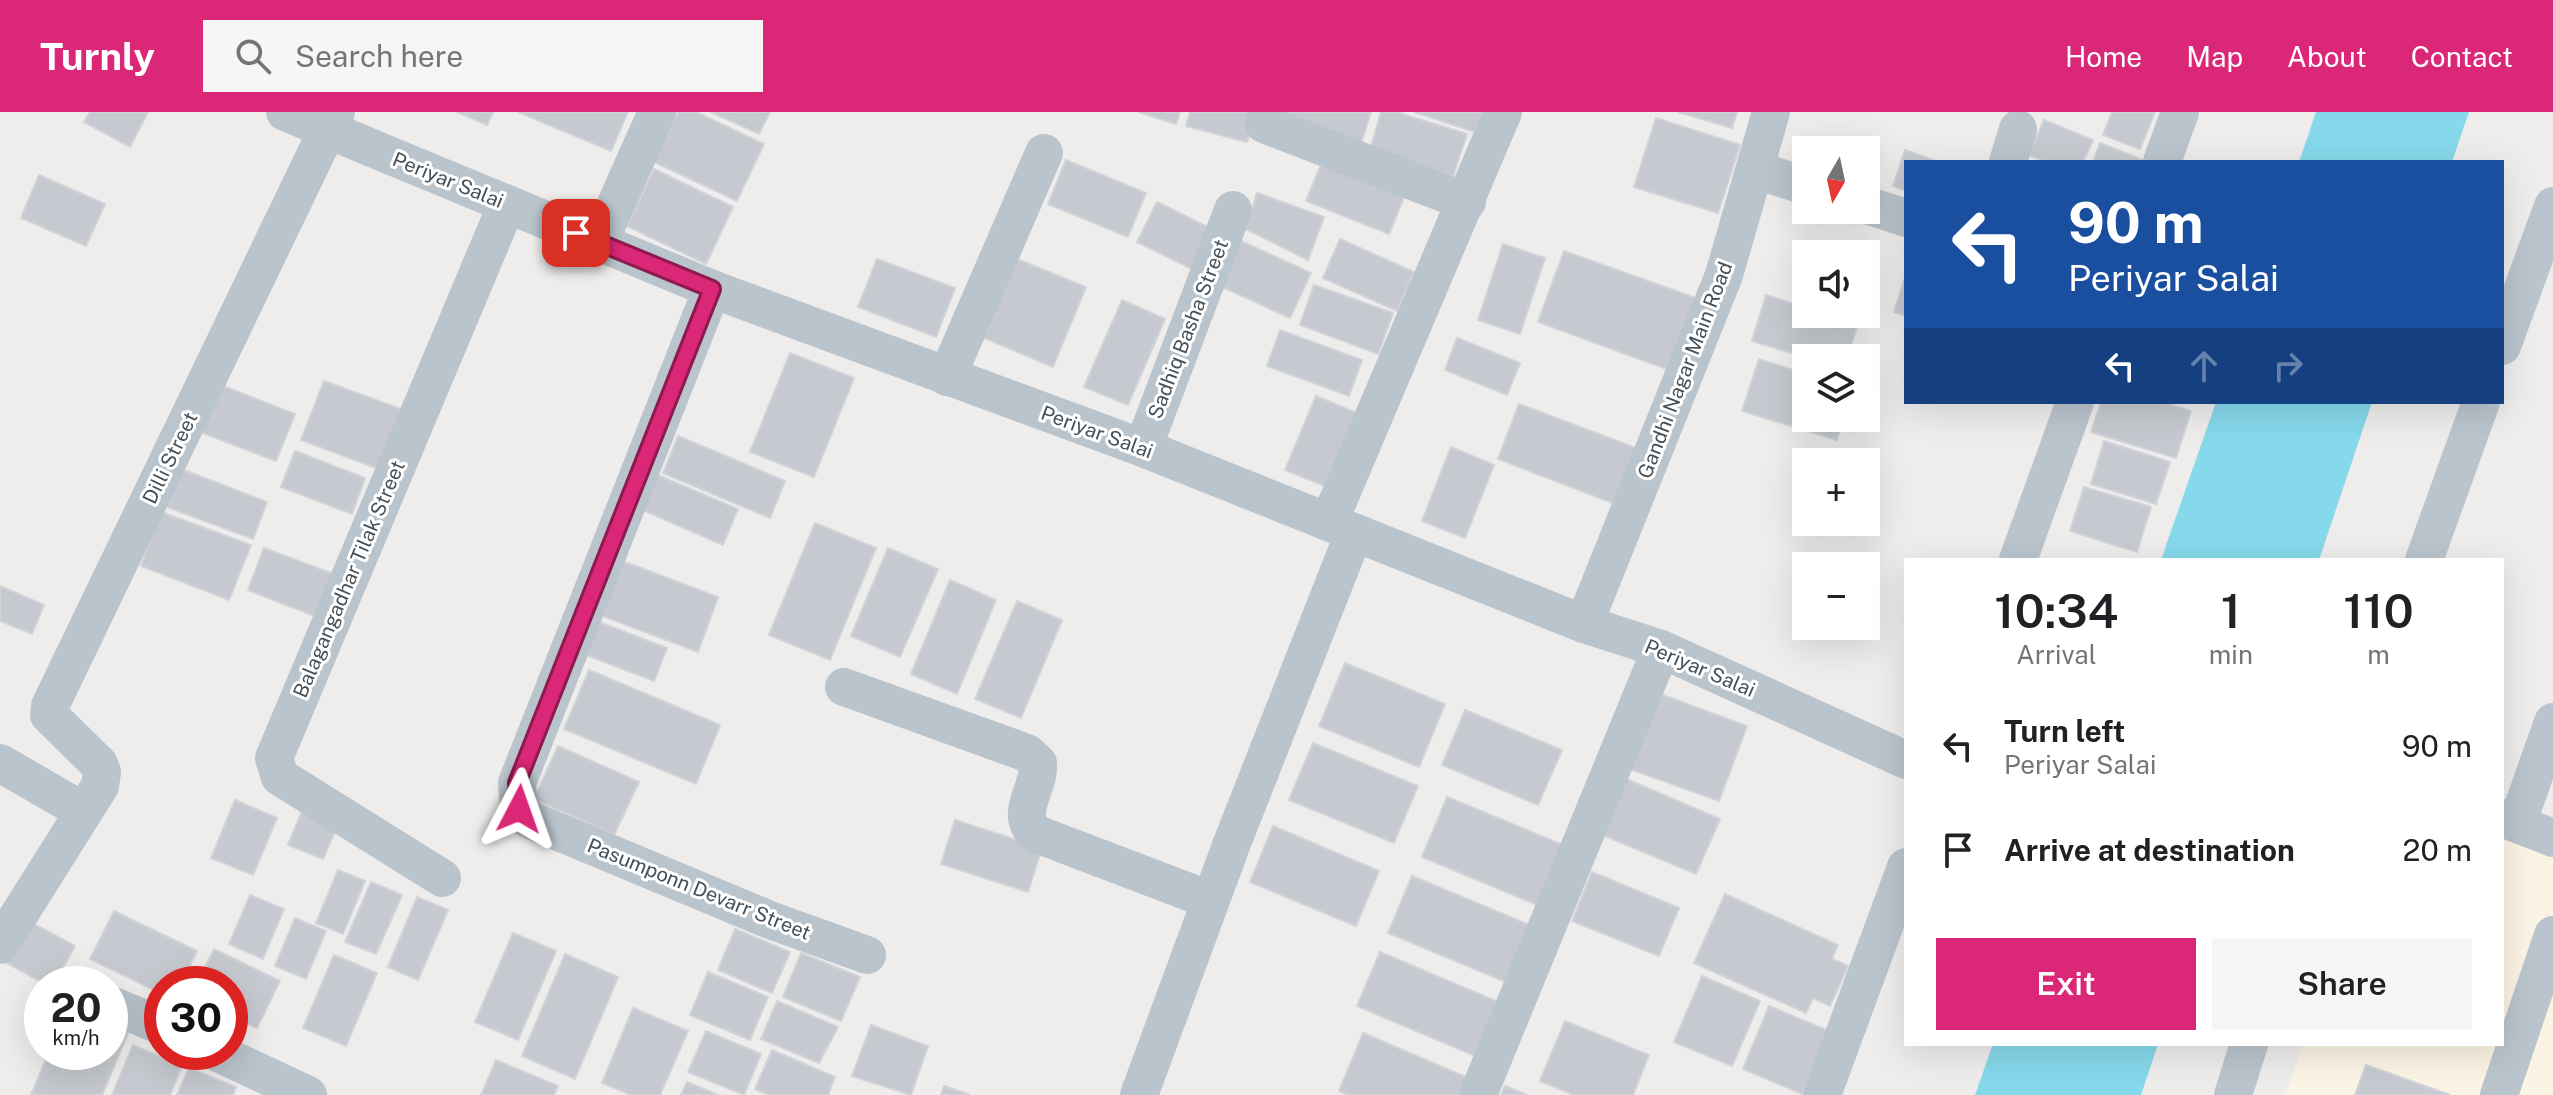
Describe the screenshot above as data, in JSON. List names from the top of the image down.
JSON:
{
  "streets": {
    "street": [
      "Periyar Salai",
      "Sadhiq Basha Street",
      "Gandhi Nagar Main Road",
      "Dilli Street",
      "Balagangadhar Tilak Street",
      "Pasumponn Devarr Street"
    ]
  },
  "crossings": [
    ["Periyar Salai", "Sadhiq Basha Street"],
    ["Periyar Salai", "Gandhi Nagar Main Road"],
    ["Periyar Salai", "Dilli Street"],
    ["Periyar Salai", "Balagangadhar Tilak Street"],
    ["Periyar Salai", "Pasumponn Devarr Street"]
  ],
  "north": "bottom",
  "page": {
    "header": "Turnly",
    "search": "Search here",
    "nav": [
      "Home",
      "Map",
      "About",
      "Contact"
    ],
    "map_buttons": ["+", "−"],
    "turn": ["90 m", "Periyar Salai"],
    "eta": [
      "10:34",
      "Arrival",
      "1",
      "min",
      "110",
      "m"
    ],
    "list": [
      {
        "name": "Turn left",
        "note": "Periyar Salai",
        "value": "90 m"
      },
      {
        "name": "Arrive at destination",
        "value": "20 m"
      }
    ],
    "buttons": ["Exit", "Share"],
    "speed": "20 km/h",
    "limit": "30"
  }
}
